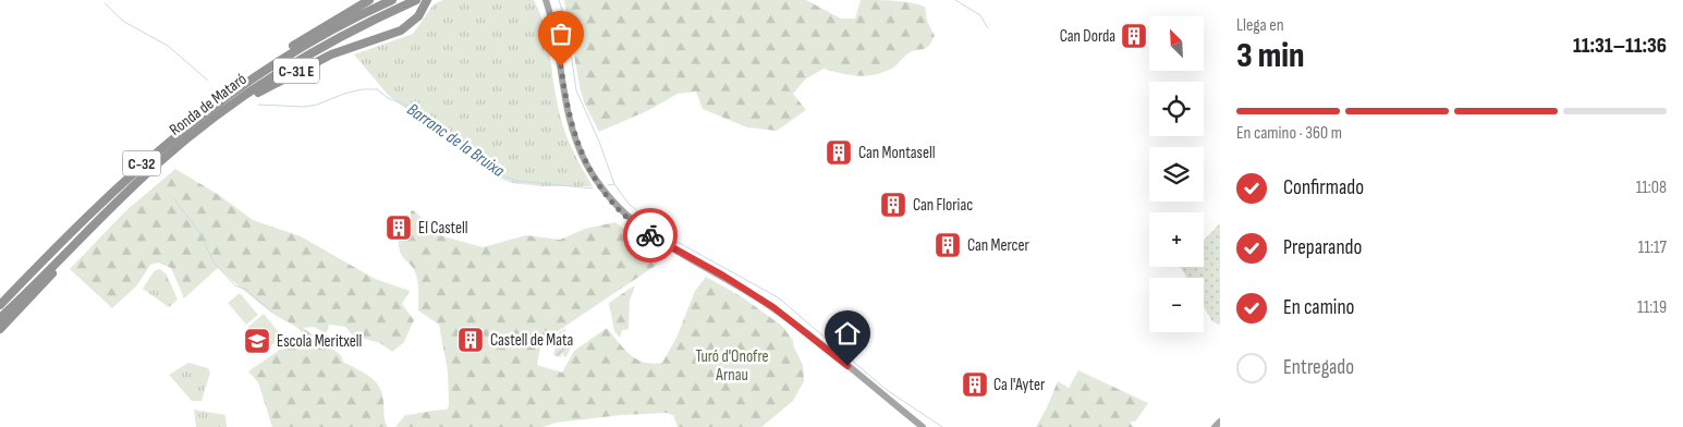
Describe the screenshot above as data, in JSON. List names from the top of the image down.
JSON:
{
  "streets": {
    "highway": ["C-31 E", "Ronda de Mataró", "C-32"]
  },
  "crossings": [
    ["C-31 E", "Ronda de Mataró"]
  ],
  "water": ["Barranc de la Bruixa"],
  "parks": ["Turó d'Onofre Arnau"],
  "places": {
    "building": [
      "Can Dorda",
      "Can Montasell",
      "Can Floriac",
      "El Castell",
      "Can Mercer",
      "Castell de Mata",
      "Ca l'Ayter"
    ],
    "school or university": ["Escola Meritxell"]
  },
  "north": "top left",
  "page": {
    "heading": ["3 min", "Llega en", "11:31–11:36"],
    "map_buttons": ["+", "−"],
    "bar": "En camino · 360 m",
    "list": [
      ["Confirmado", "11:08"],
      ["Preparando", "11:17"],
      ["En camino", "11:19"],
      "Entregado"
    ]
  }
}
